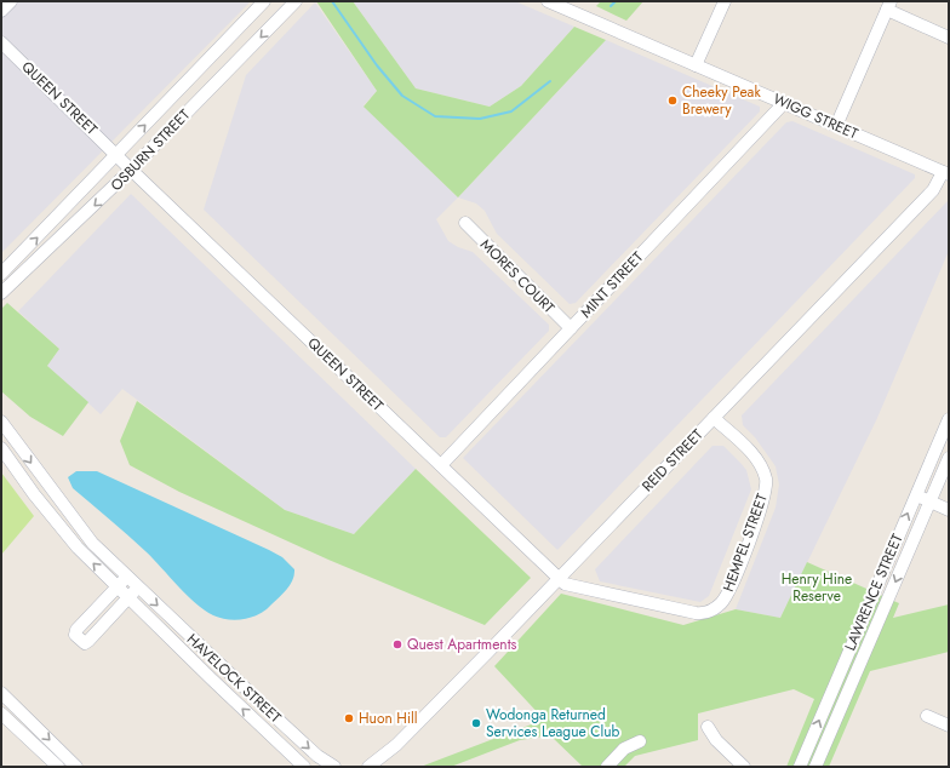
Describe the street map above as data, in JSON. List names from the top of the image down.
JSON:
{
  "streets": {
    "street": [
      "QUEEN STREET",
      "WIGG STREET",
      "OSBURN STREET",
      "MORES COURT",
      "MINT STREET",
      "REID STREET",
      "HEMPEL STREET",
      "LAWRENCE STREET",
      "HAVELOCK STREET"
    ]
  },
  "crossings": [
    ["QUEEN STREET", "OSBURN STREET"],
    ["QUEEN STREET", "MINT STREET"],
    ["QUEEN STREET", "REID STREET"],
    ["QUEEN STREET", "HEMPEL STREET"],
    ["WIGG STREET", "MINT STREET"],
    ["WIGG STREET", "REID STREET"],
    ["MORES COURT", "MINT STREET"],
    ["REID STREET", "HEMPEL STREET"]
  ],
  "parks": ["Henry Hine Reserve"],
  "places": [
    "Cheeky Peak Brewery",
    "Quest Apartments",
    "Huon Hill",
    "Wodonga Returned Services League Club"
  ]
}
